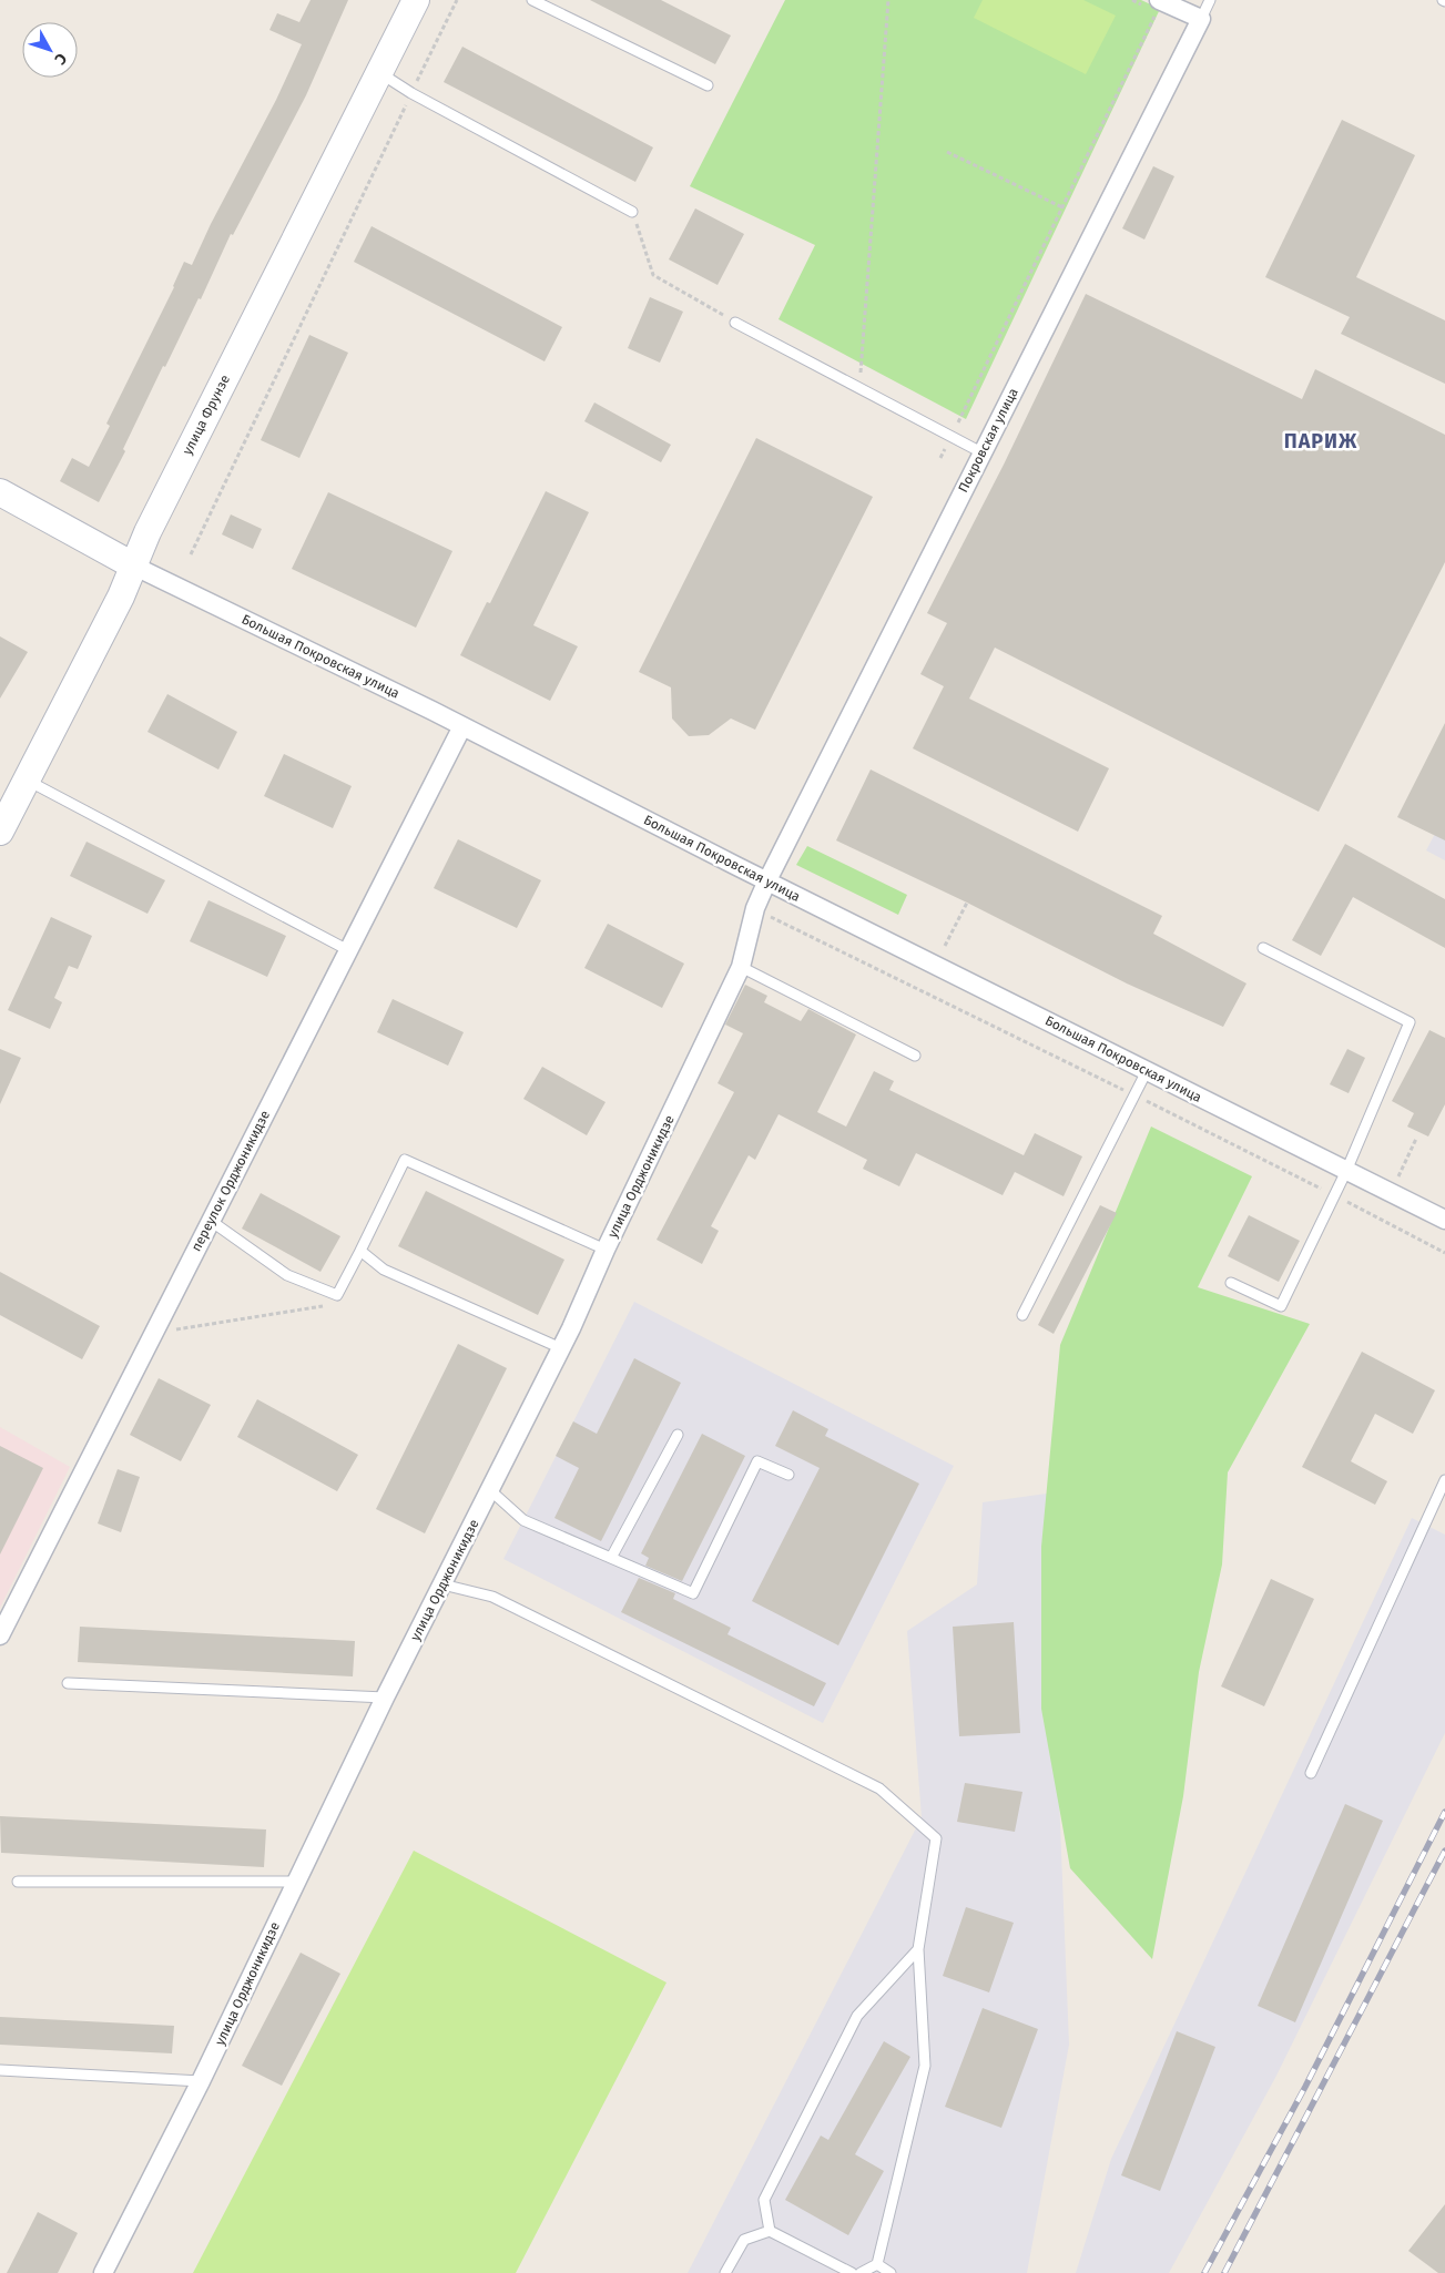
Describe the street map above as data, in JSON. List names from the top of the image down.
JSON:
{
  "streets": {
    "main road": ["улица Фрунзе", "Большая Покровская улица"],
    "street": ["Покровская улица", "улица Орджоникидзе", "переулок Орджоникидзе"]
  },
  "crossings": [
    ["улица Фрунзе", "Большая Покровская улица"],
    ["Покровская улица", "Большая Покровская улица"],
    ["Покровская улица", "улица Орджоникидзе"],
    ["Большая Покровская улица", "улица Орджоникидзе"],
    ["Большая Покровская улица", "переулок Орджоникидзе"]
  ],
  "districts": ["ПАРИЖ"],
  "north": "bottom right"
}
